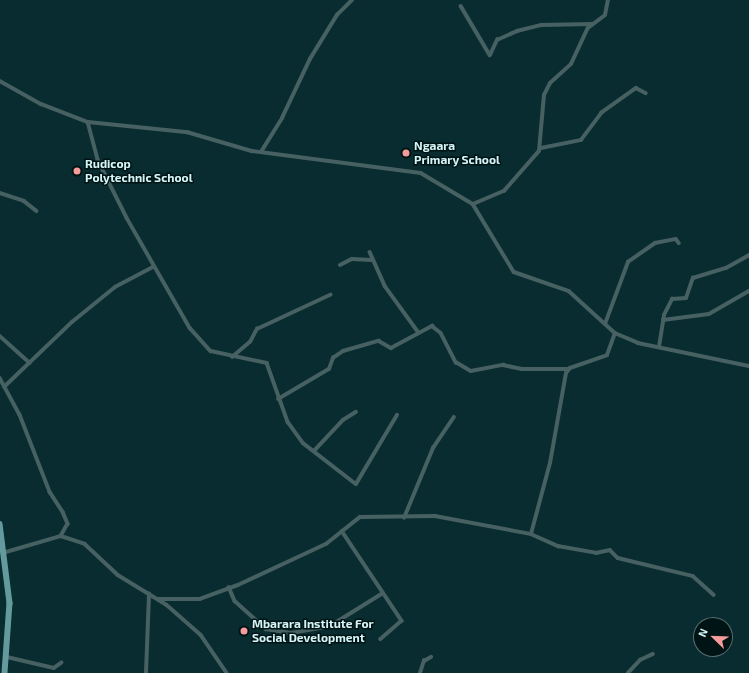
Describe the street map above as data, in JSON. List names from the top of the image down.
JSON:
{
  "places": ["Ngaara Primary School", "Rudicop Polytechnic School", "Mbarara Institute For Social Development"],
  "north": "top left"
}
